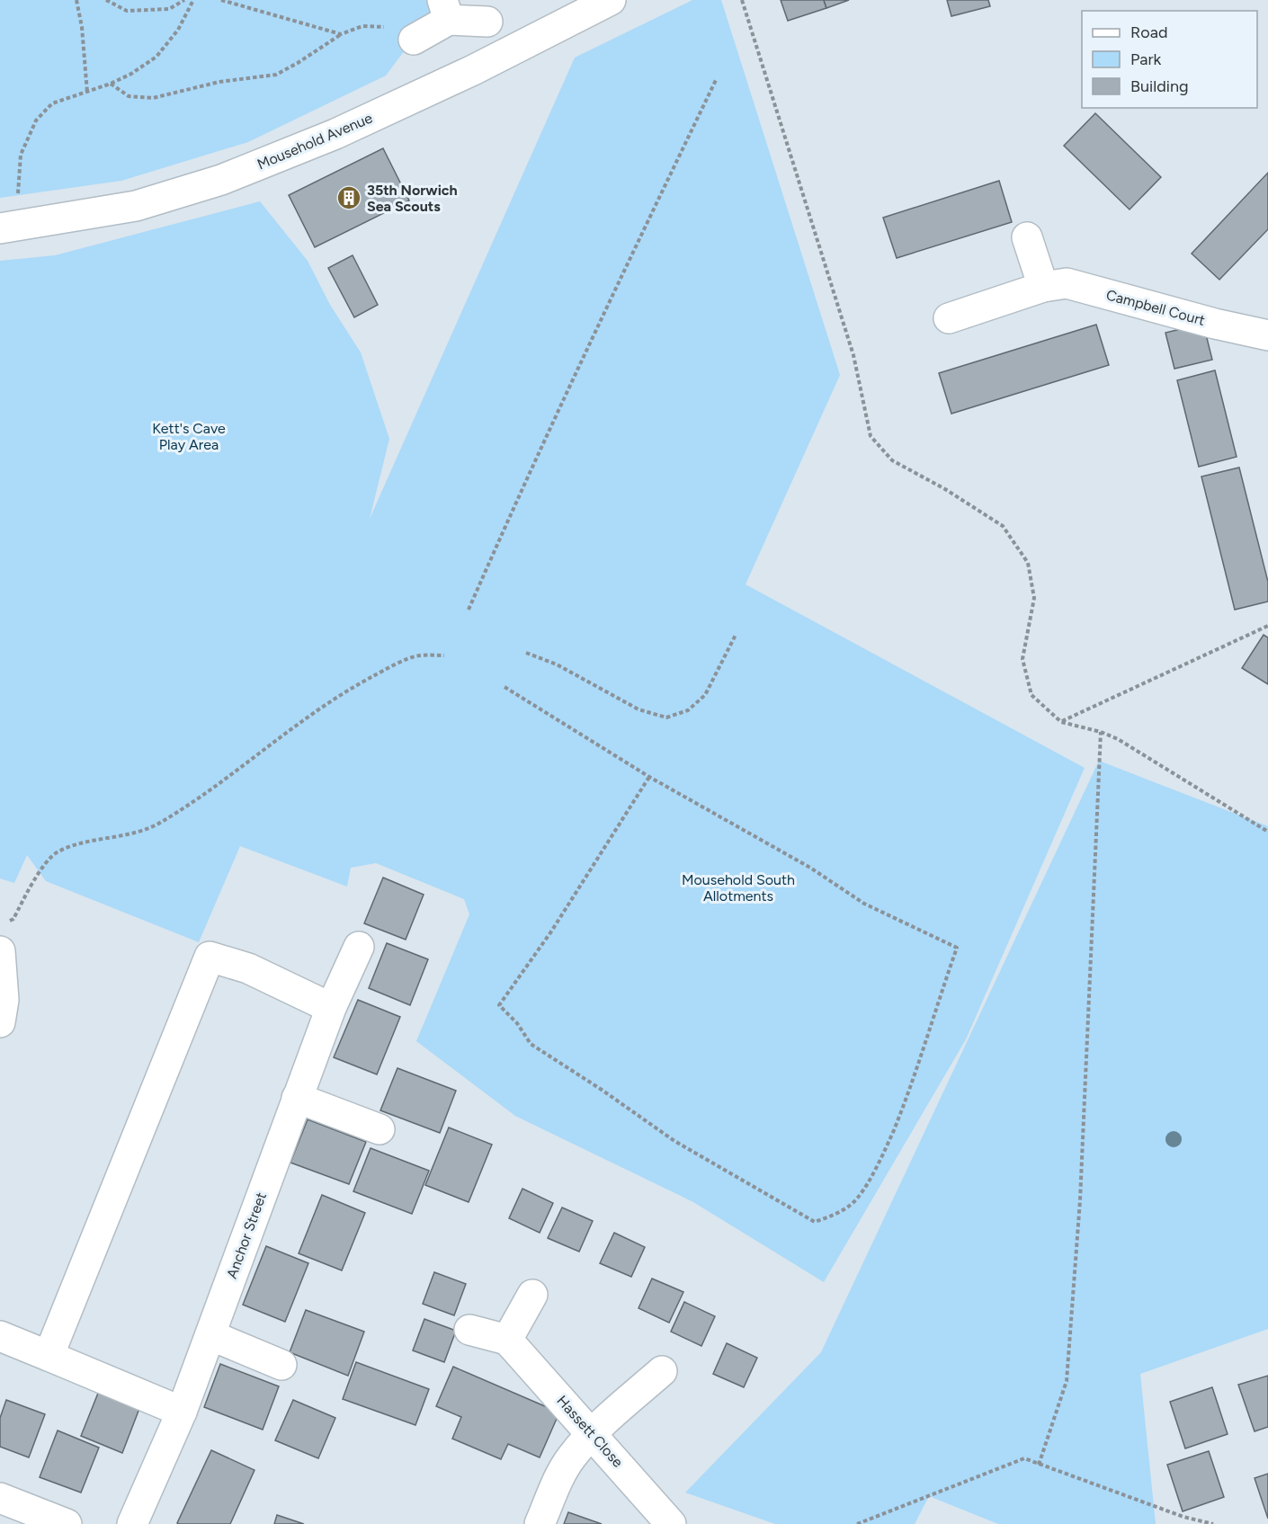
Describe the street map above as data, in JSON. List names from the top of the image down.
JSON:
{
  "streets": {
    "street": [
      "Mousehold Avenue",
      "Campbell Court",
      "Anchor Street",
      "Hassett Close"
    ]
  },
  "parks": ["Kett's Cave Play Area", "Mousehold South Allotments"],
  "places": {
    "building": ["35th Norwich Sea Scouts"]
  },
  "legend": ["Road", "Park", "Building"]
}
